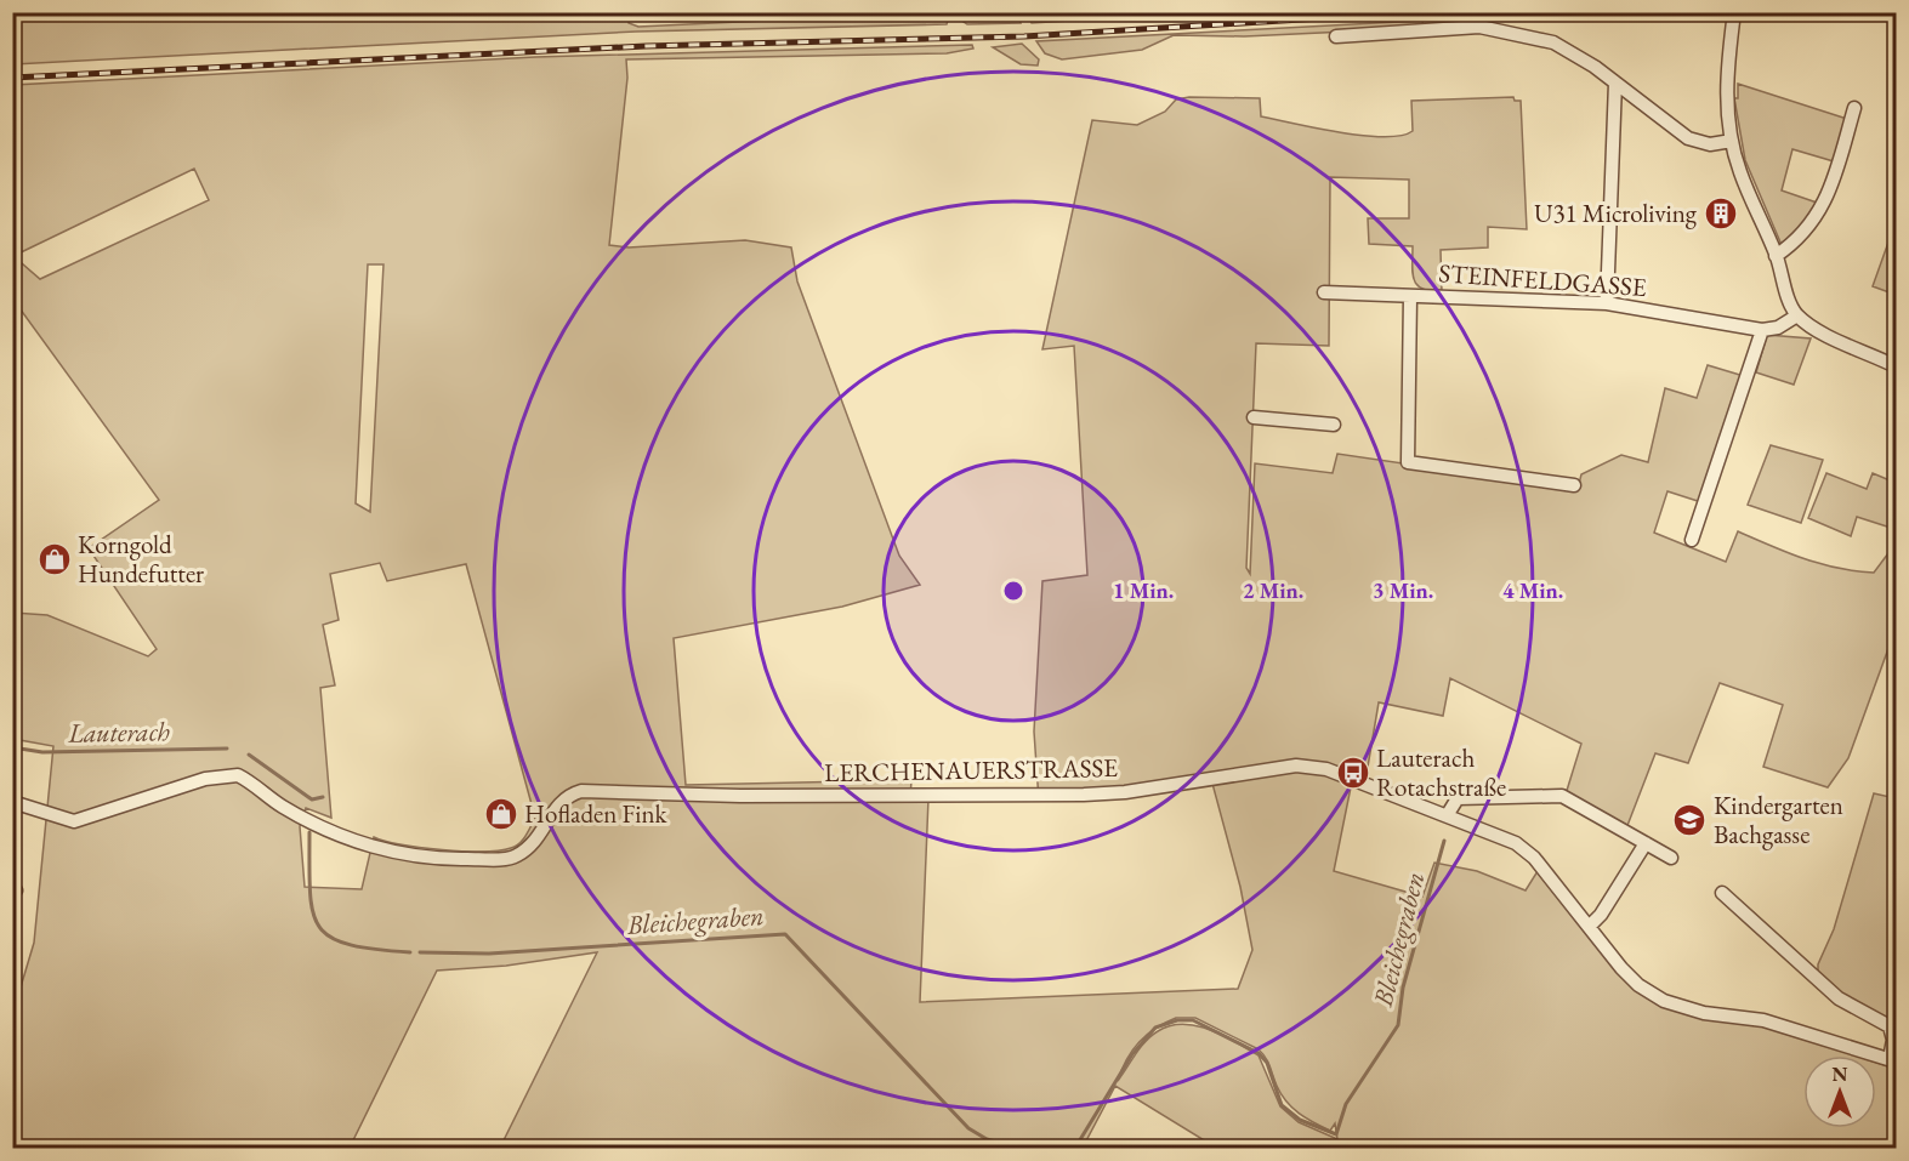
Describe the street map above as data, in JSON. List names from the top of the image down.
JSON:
{
  "streets": {
    "street": ["STEINFELDGASSE", "LERCHENAUERSTRASSE"]
  },
  "water": ["Lauterach", "Bleichegraben"],
  "places": {
    "building": ["U31 Microliving"],
    "shop": ["Korngold Hundefutter", "Hofladen Fink"],
    "bus stop": ["Lauterach Rotachstraße"],
    "school or university": ["Kindergarten Bachgasse"]
  },
  "north": "top",
  "rings": [
    "1 Min.",
    "2 Min.",
    "3 Min.",
    "4 Min."
  ]
}
